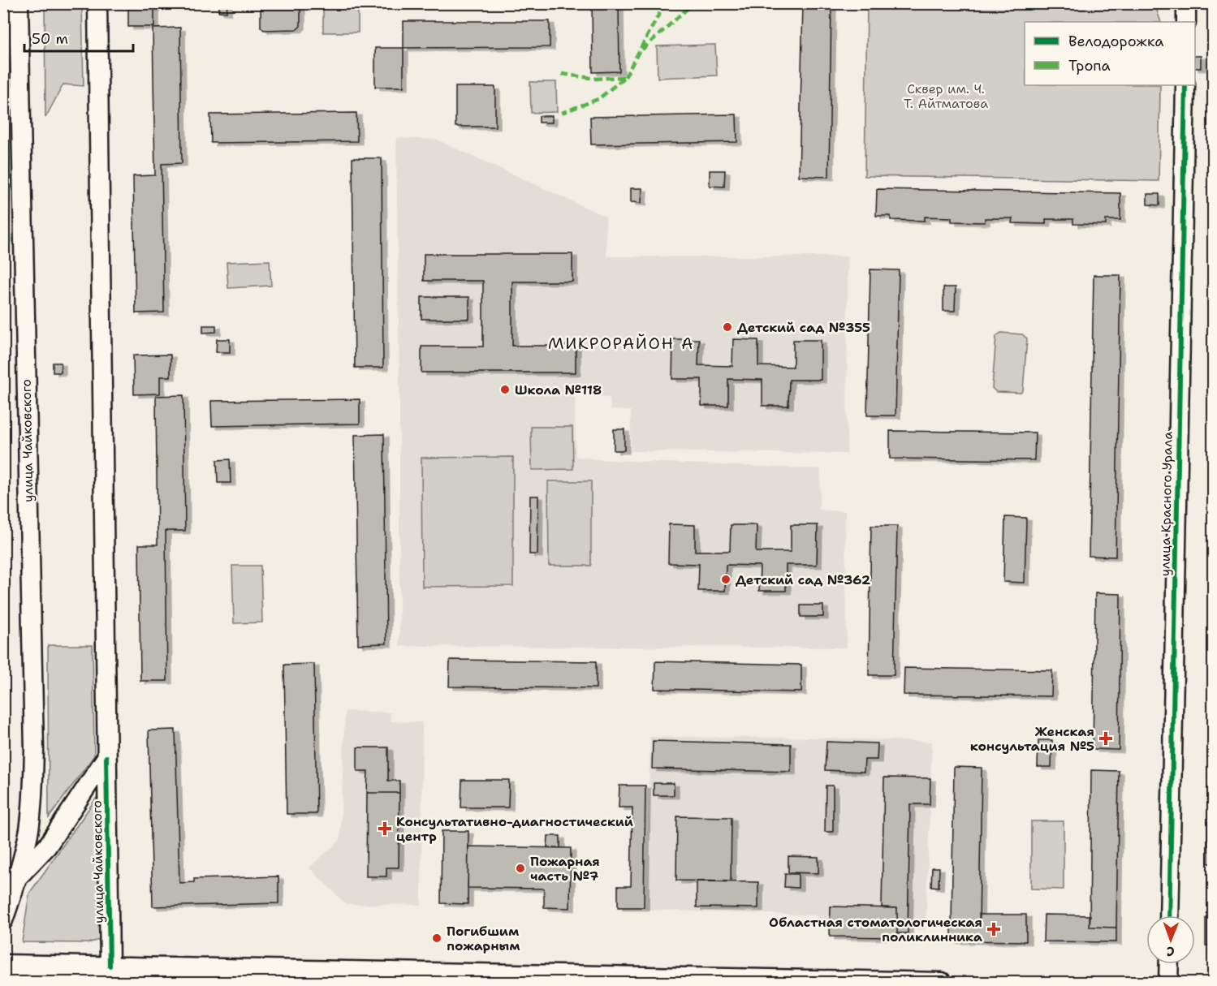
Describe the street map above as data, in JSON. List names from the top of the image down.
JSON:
{
  "streets": {
    "main road": ["улица Чайковского", "улица Красного Урала"]
  },
  "districts": ["МИКРОРАЙОН А"],
  "parks": ["Сквер им. Ч. Т. Айтматова"],
  "places": {
    "other": [
      "Детский сад №355",
      "Школа №118",
      "Детский сад №362",
      "Пожарная часть №7",
      "Погибшим пожарным"
    ],
    "health": ["Женская консультация №5", "Консультативно-диагностический центр", "Областная стоматологическая поликлинника"]
  },
  "legend": ["Велодорожка", "Тропа"],
  "scale_bar": "50 m",
  "north": "bottom"
}
